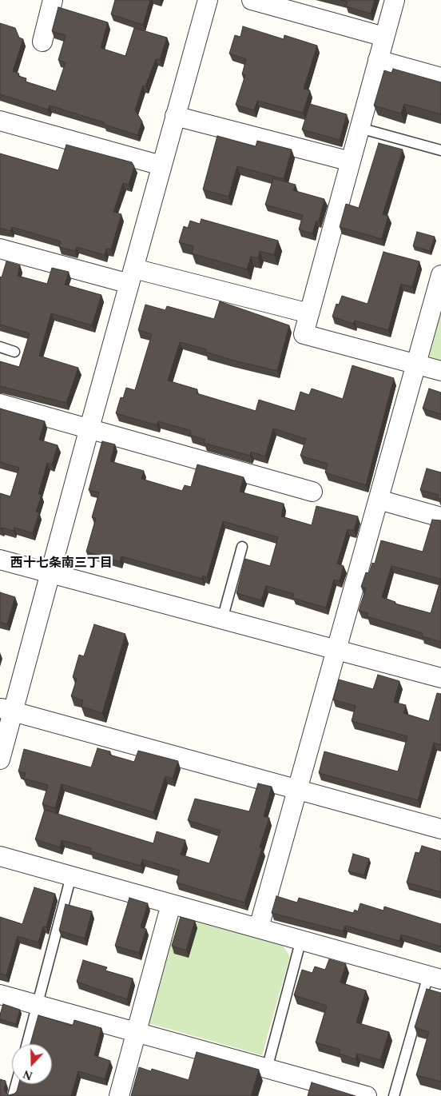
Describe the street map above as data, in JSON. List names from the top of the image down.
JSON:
{
  "districts": ["西十七条南三丁目"],
  "north": "bottom"
}
